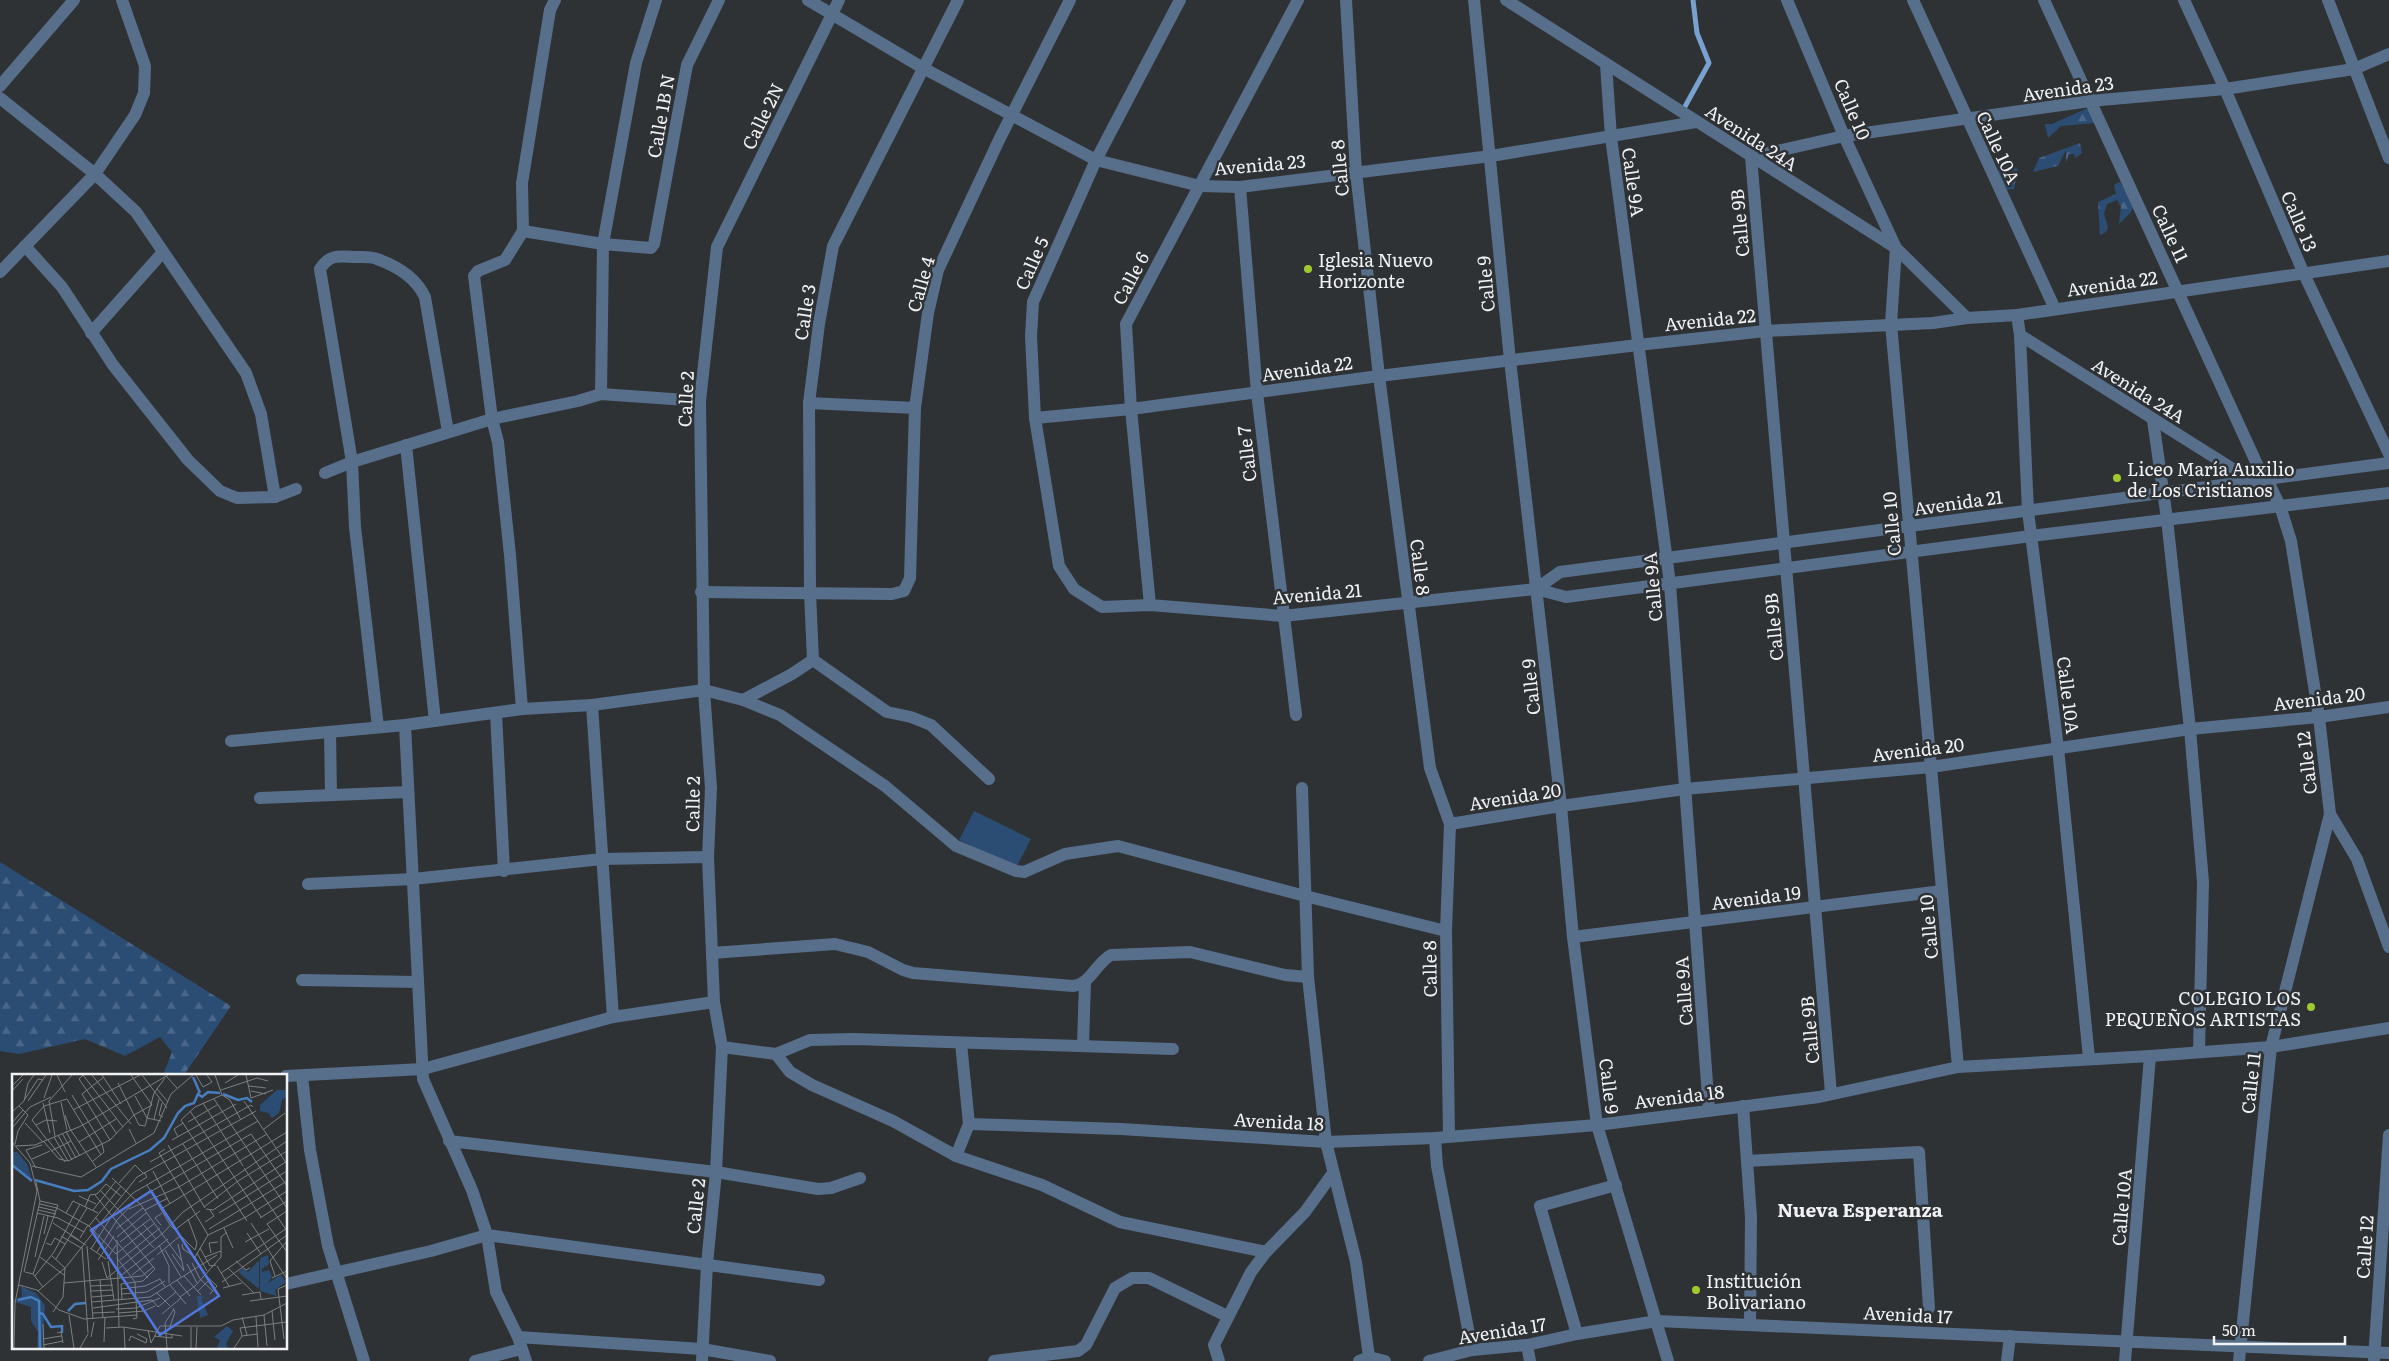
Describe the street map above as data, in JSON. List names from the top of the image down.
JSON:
{
  "streets": {
    "street": [
      "Avenida 23",
      "Calle 10",
      "Calle 1B N",
      "Calle 2N",
      "Avenida 24A",
      "Calle 10A",
      "Calle 8",
      "Calle 9A",
      "Calle 13",
      "Calle 9B",
      "Calle 11",
      "Calle 5",
      "Calle 6",
      "Avenida 22",
      "Calle 4",
      "Calle 9",
      "Calle 3",
      "Calle 2",
      "Calle 7",
      "Avenida 21",
      "Avenida 20",
      "Calle 12",
      "Avenida 19",
      "Avenida 18",
      "Avenida 17"
    ]
  },
  "crossings": [
    ["Avenida 23", "Calle 10"],
    ["Avenida 23", "Calle 2N"],
    ["Avenida 23", "Avenida 24A"],
    ["Avenida 23", "Calle 10A"],
    ["Avenida 23", "Calle 8"],
    ["Avenida 23", "Calle 9A"],
    ["Avenida 23", "Calle 13"],
    ["Avenida 23", "Calle 9B"],
    ["Avenida 23", "Calle 11"],
    ["Avenida 23", "Calle 5"],
    ["Avenida 23", "Calle 6"],
    ["Avenida 23", "Calle 4"],
    ["Avenida 23", "Calle 9"],
    ["Avenida 23", "Calle 3"],
    ["Avenida 23", "Calle 7"],
    ["Calle 10", "Avenida 24A"],
    ["Calle 10", "Avenida 22"],
    ["Calle 10", "Avenida 21"],
    ["Calle 10", "Avenida 20"],
    ["Calle 10", "Avenida 19"],
    ["Calle 10", "Avenida 18"],
    ["Calle 2N", "Calle 2"],
    ["Avenida 24A", "Calle 10A"],
    ["Avenida 24A", "Calle 9A"],
    ["Avenida 24A", "Calle 9B"],
    ["Avenida 24A", "Calle 11"],
    ["Avenida 24A", "Avenida 22"],
    ["Avenida 24A", "Avenida 21"],
    ["Avenida 24A", "Calle 12"],
    ["Calle 10A", "Avenida 22"],
    ["Calle 10A", "Avenida 21"],
    ["Calle 10A", "Avenida 20"],
    ["Calle 10A", "Avenida 18"],
    ["Calle 10A", "Avenida 17"],
    ["Calle 8", "Avenida 22"],
    ["Calle 8", "Avenida 21"],
    ["Calle 8", "Avenida 20"],
    ["Calle 8", "Avenida 18"],
    ["Calle 9A", "Avenida 22"],
    ["Calle 9A", "Avenida 21"],
    ["Calle 9A", "Avenida 20"],
    ["Calle 9A", "Avenida 19"],
    ["Calle 9A", "Avenida 18"],
    ["Calle 13", "Avenida 22"],
    ["Calle 9B", "Avenida 22"],
    ["Calle 9B", "Avenida 21"],
    ["Calle 9B", "Avenida 20"],
    ["Calle 9B", "Avenida 19"],
    ["Calle 9B", "Avenida 18"],
    ["Calle 11", "Avenida 22"],
    ["Calle 11", "Avenida 21"],
    ["Calle 11", "Calle 12"],
    ["Calle 11", "Avenida 18"],
    ["Calle 11", "Avenida 17"],
    ["Calle 5", "Avenida 22"],
    ["Calle 5", "Avenida 21"],
    ["Calle 6", "Avenida 22"],
    ["Calle 6", "Avenida 21"],
    ["Avenida 22", "Calle 9"],
    ["Avenida 22", "Calle 7"],
    ["Calle 4", "Calle 3"],
    ["Calle 9", "Avenida 21"],
    ["Calle 9", "Avenida 20"],
    ["Calle 9", "Avenida 19"],
    ["Calle 9", "Avenida 18"],
    ["Calle 9", "Avenida 17"],
    ["Calle 7", "Avenida 21"],
    ["Avenida 21", "Calle 12"],
    ["Avenida 20", "Calle 12"],
    ["Calle 12", "Avenida 17"]
  ],
  "districts": ["Nueva Esperanza"],
  "places": [
    "Iglesia Nuevo Horizonte",
    "Liceo María Auxilio de Los Cristianos",
    "COLEGIO LOS PEQUEÑOS ARTISTAS",
    "Institución Bolivariano"
  ],
  "scale_bar": "50 m"
}
